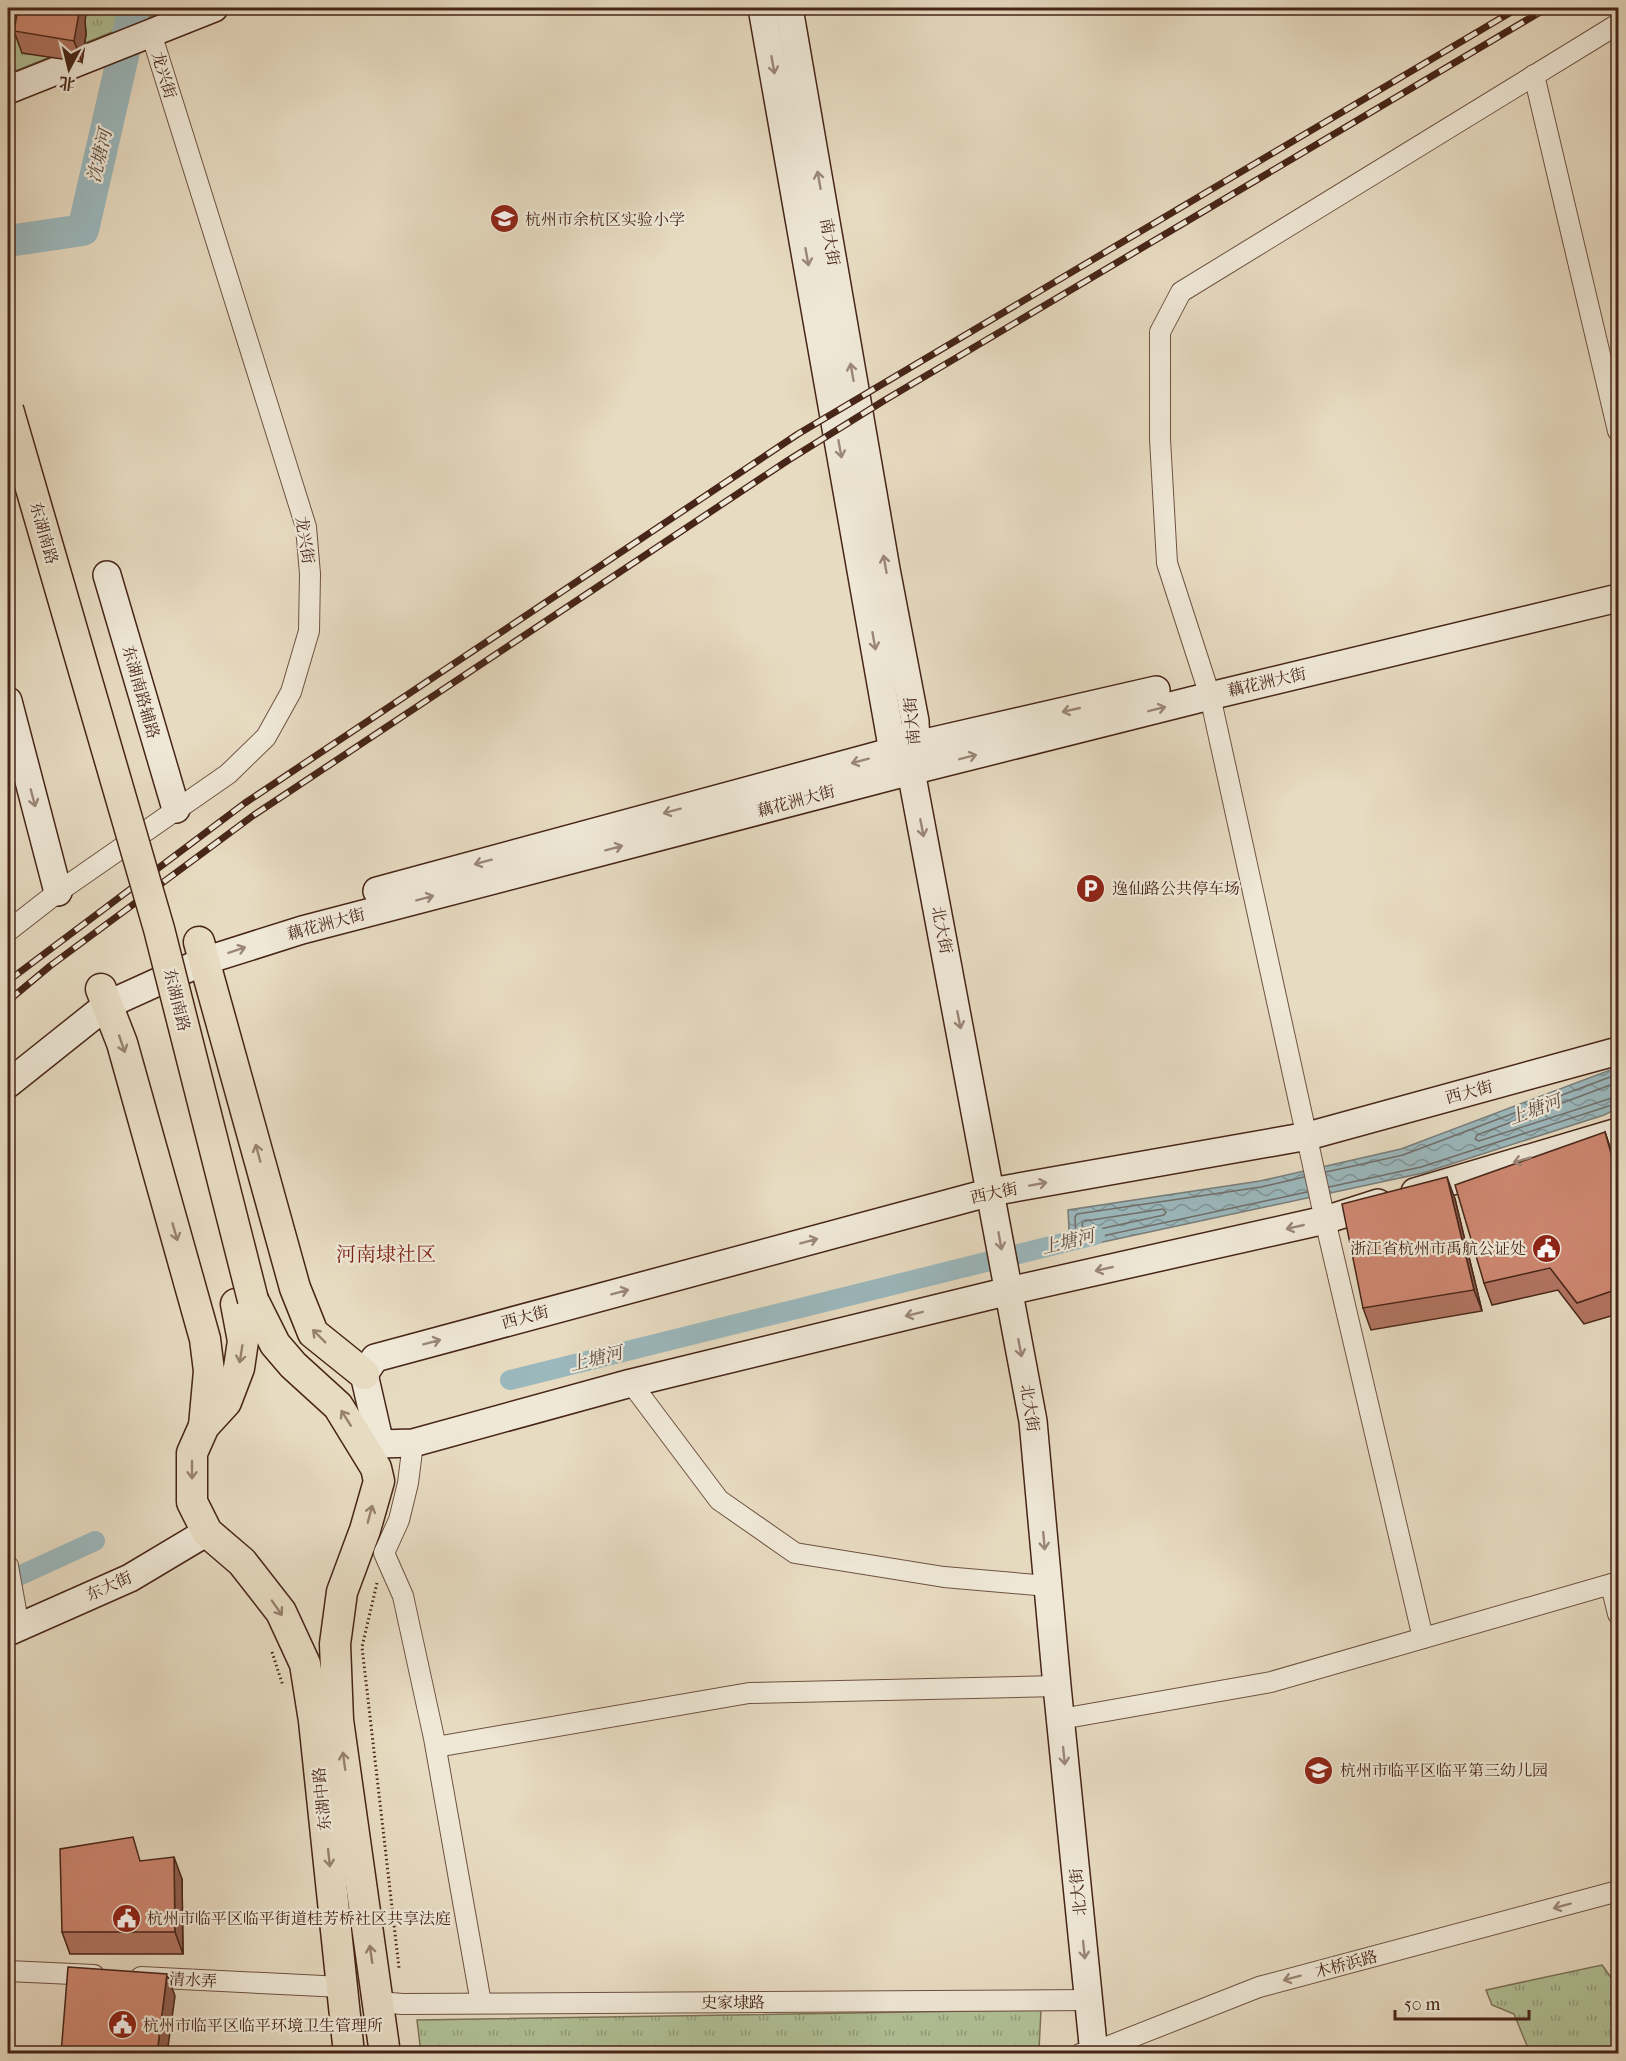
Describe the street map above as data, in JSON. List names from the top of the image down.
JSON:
{
  "streets": {
    "main road": [
      "南大街",
      "东湖南路",
      "藕花洲大街",
      "东湖南路辅路",
      "北大街",
      "西大街",
      "东大街",
      "东湖中路"
    ],
    "street": [
      "龙兴街",
      "木桥浜路",
      "清水弄",
      "史家埭路"
    ]
  },
  "crossings": [
    ["龙兴街", "东湖南路辅路"],
    ["南大街", "藕花洲大街"],
    ["南大街", "北大街"],
    ["东湖南路", "东湖中路"],
    ["藕花洲大街", "北大街"],
    ["北大街", "西大街"],
    ["北大街", "木桥浜路"],
    ["北大街", "史家埭路"],
    ["东大街", "东湖中路"],
    ["东湖中路", "清水弄"],
    ["东湖中路", "史家埭路"]
  ],
  "one_way": ["北大街", "木桥浜路"],
  "districts": ["河南埭社区"],
  "water": ["沈塘河", "上塘河"],
  "places": {
    "school or university": ["杭州市余杭区实验小学", "杭州市临平区临平第三幼儿园"],
    "parking": ["逸仙路公共停车场"],
    "public building": ["浙江省杭州市禹航公证处", "杭州市临平区临平街道桂芳桥社区共享法庭", "杭州市临平区临平环境卫生管理所"]
  },
  "scale_bar": "50 m",
  "north": "bottom"
}
